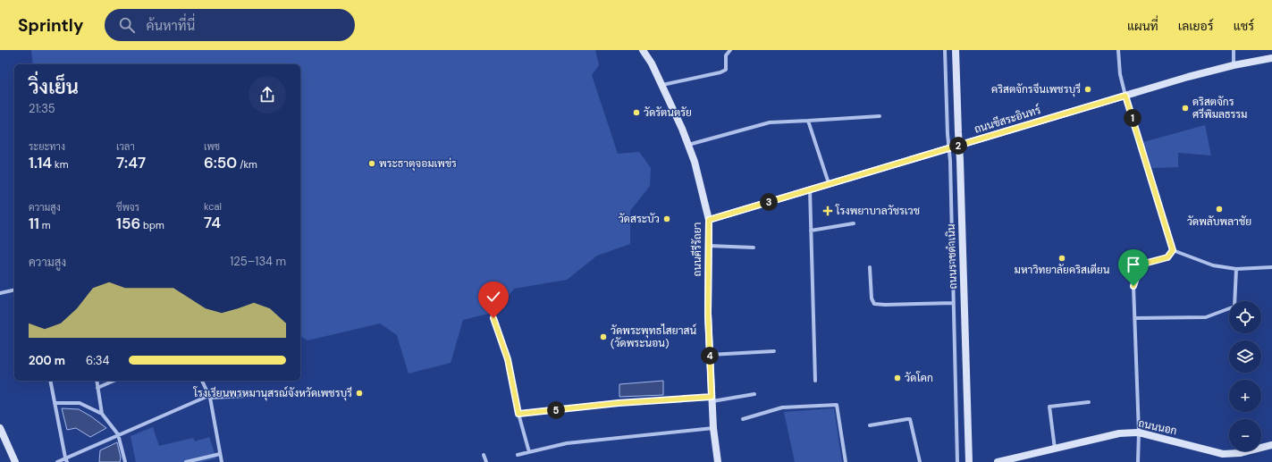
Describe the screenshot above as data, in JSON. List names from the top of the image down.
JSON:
{
  "streets": {
    "street": [
      "ถนนขีสระอินทร์",
      "ถนนคีรีรัถยา",
      "ถนนราชดำเนิน",
      "ถนนนอก"
    ]
  },
  "crossings": [
    ["ถนนขีสระอินทร์", "ถนนคีรีรัถยา"],
    ["ถนนขีสระอินทร์", "ถนนราชดำเนิน"]
  ],
  "places": {
    "other": [
      "คริสตจักรจีนเพชรบุรี",
      "ดริสตจักร ศรีพิมลธรรม",
      "วัดรัตนตรัย",
      "พระธาตุจอมเพข่ร",
      "วัดพลับพลาชัย",
      "วัดสระบัว",
      "มหาวิทยาลัยคริสเตียน",
      "วัดพระพุทธไสยาสน์ (วัดพระนอน)",
      "วัดโคก",
      "โรงเรียนพรหมานุสรณ์จังหวัดเพชรบุรี"
    ],
    "health": ["โรงพยาบาลวัชรเวช"]
  },
  "page": {
    "header": "Sprintly",
    "search": "ค้นหาที่นี่",
    "nav": ["แผนที่", "เลเยอร์", "แชร์"],
    "heading": ["วิ่งเย็น", "21:35"],
    "pins": [
      "1",
      "2",
      "3",
      "4",
      "5"
    ],
    "stats": [
      ["ระยะทาง", "1.14 km"],
      ["เวลา", "7:47"],
      ["เพซ", "6:50 /km"],
      ["ความสูง", "11 m"],
      ["ชีพจร", "156 bpm"],
      ["kcal", "74"]
    ],
    "chart": ["ความสูง", "125–134 m"],
    "map_buttons": ["+", "−"],
    "list": [
      {
        "name": "200 m",
        "note": "6:34"
      }
    ]
  }
}
